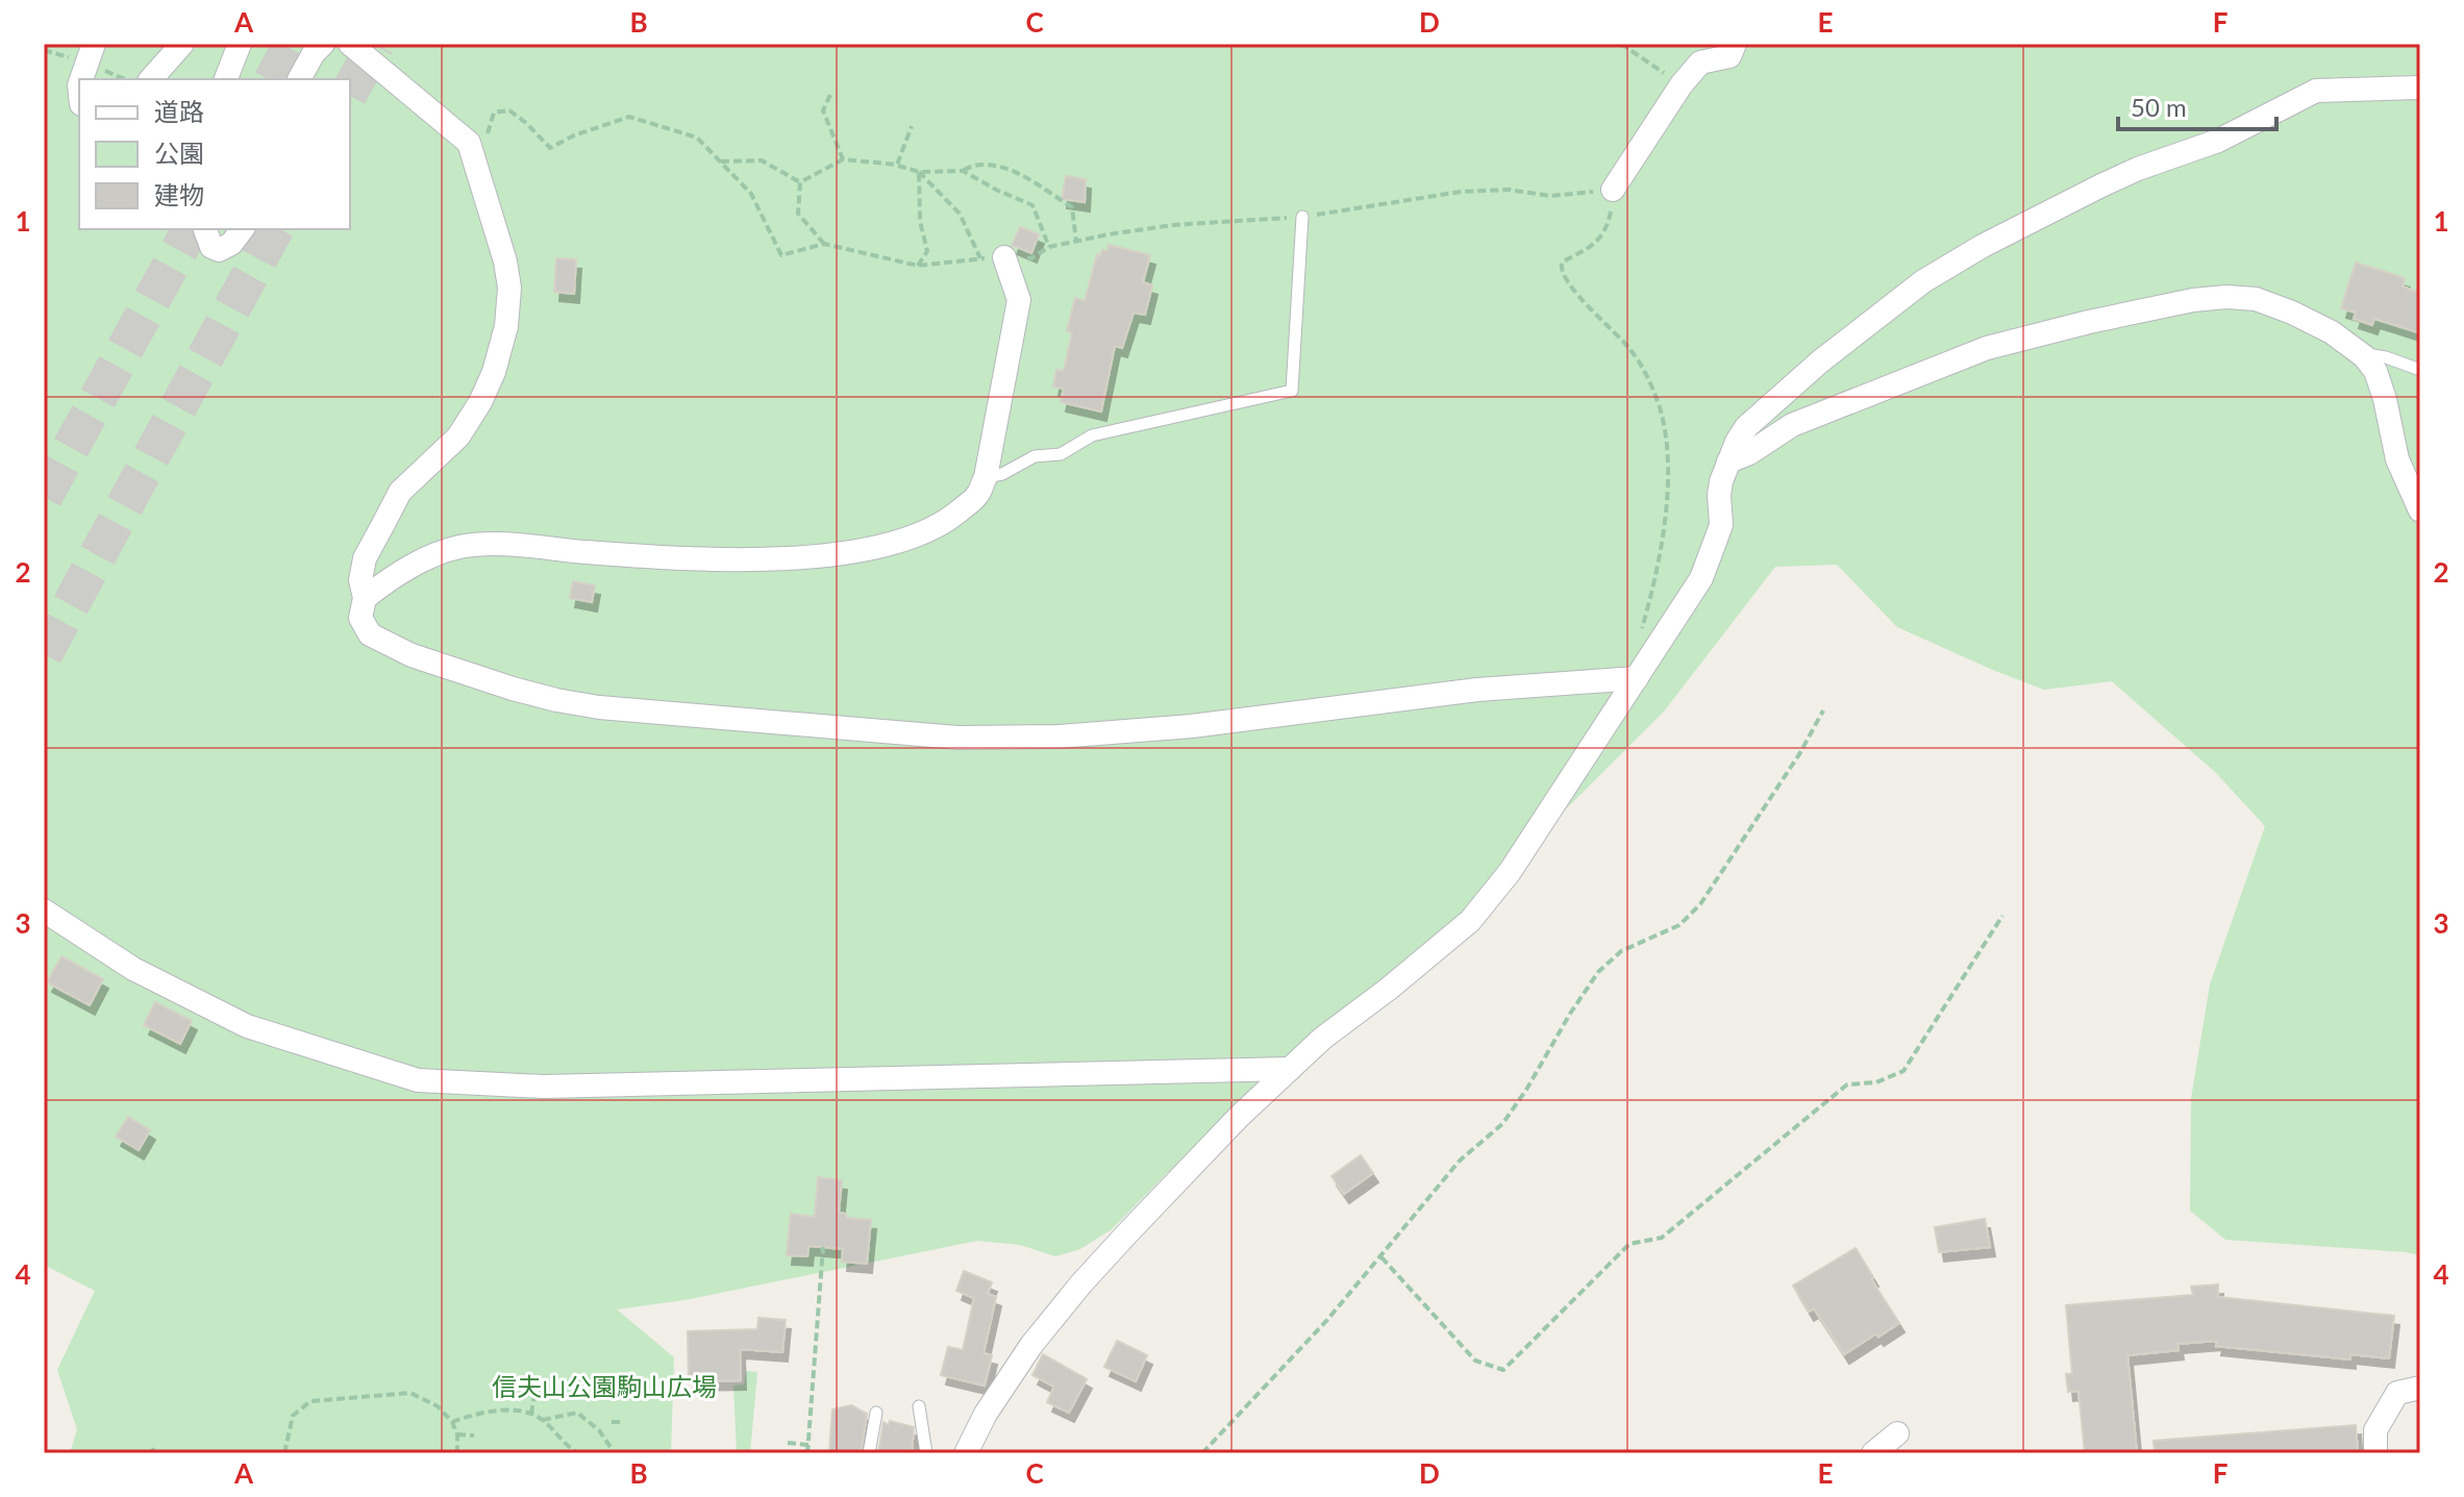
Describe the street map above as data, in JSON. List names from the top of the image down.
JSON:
{
  "parks": ["信夫山公園駒山広場"],
  "legend": ["道路", "公園", "建物"],
  "scale_bar": "50 m",
  "grid": {
    "columns": [
      "A",
      "B",
      "C",
      "D",
      "E",
      "F"
    ],
    "rows": [
      "1",
      "2",
      "3",
      "4"
    ]
  }
}
